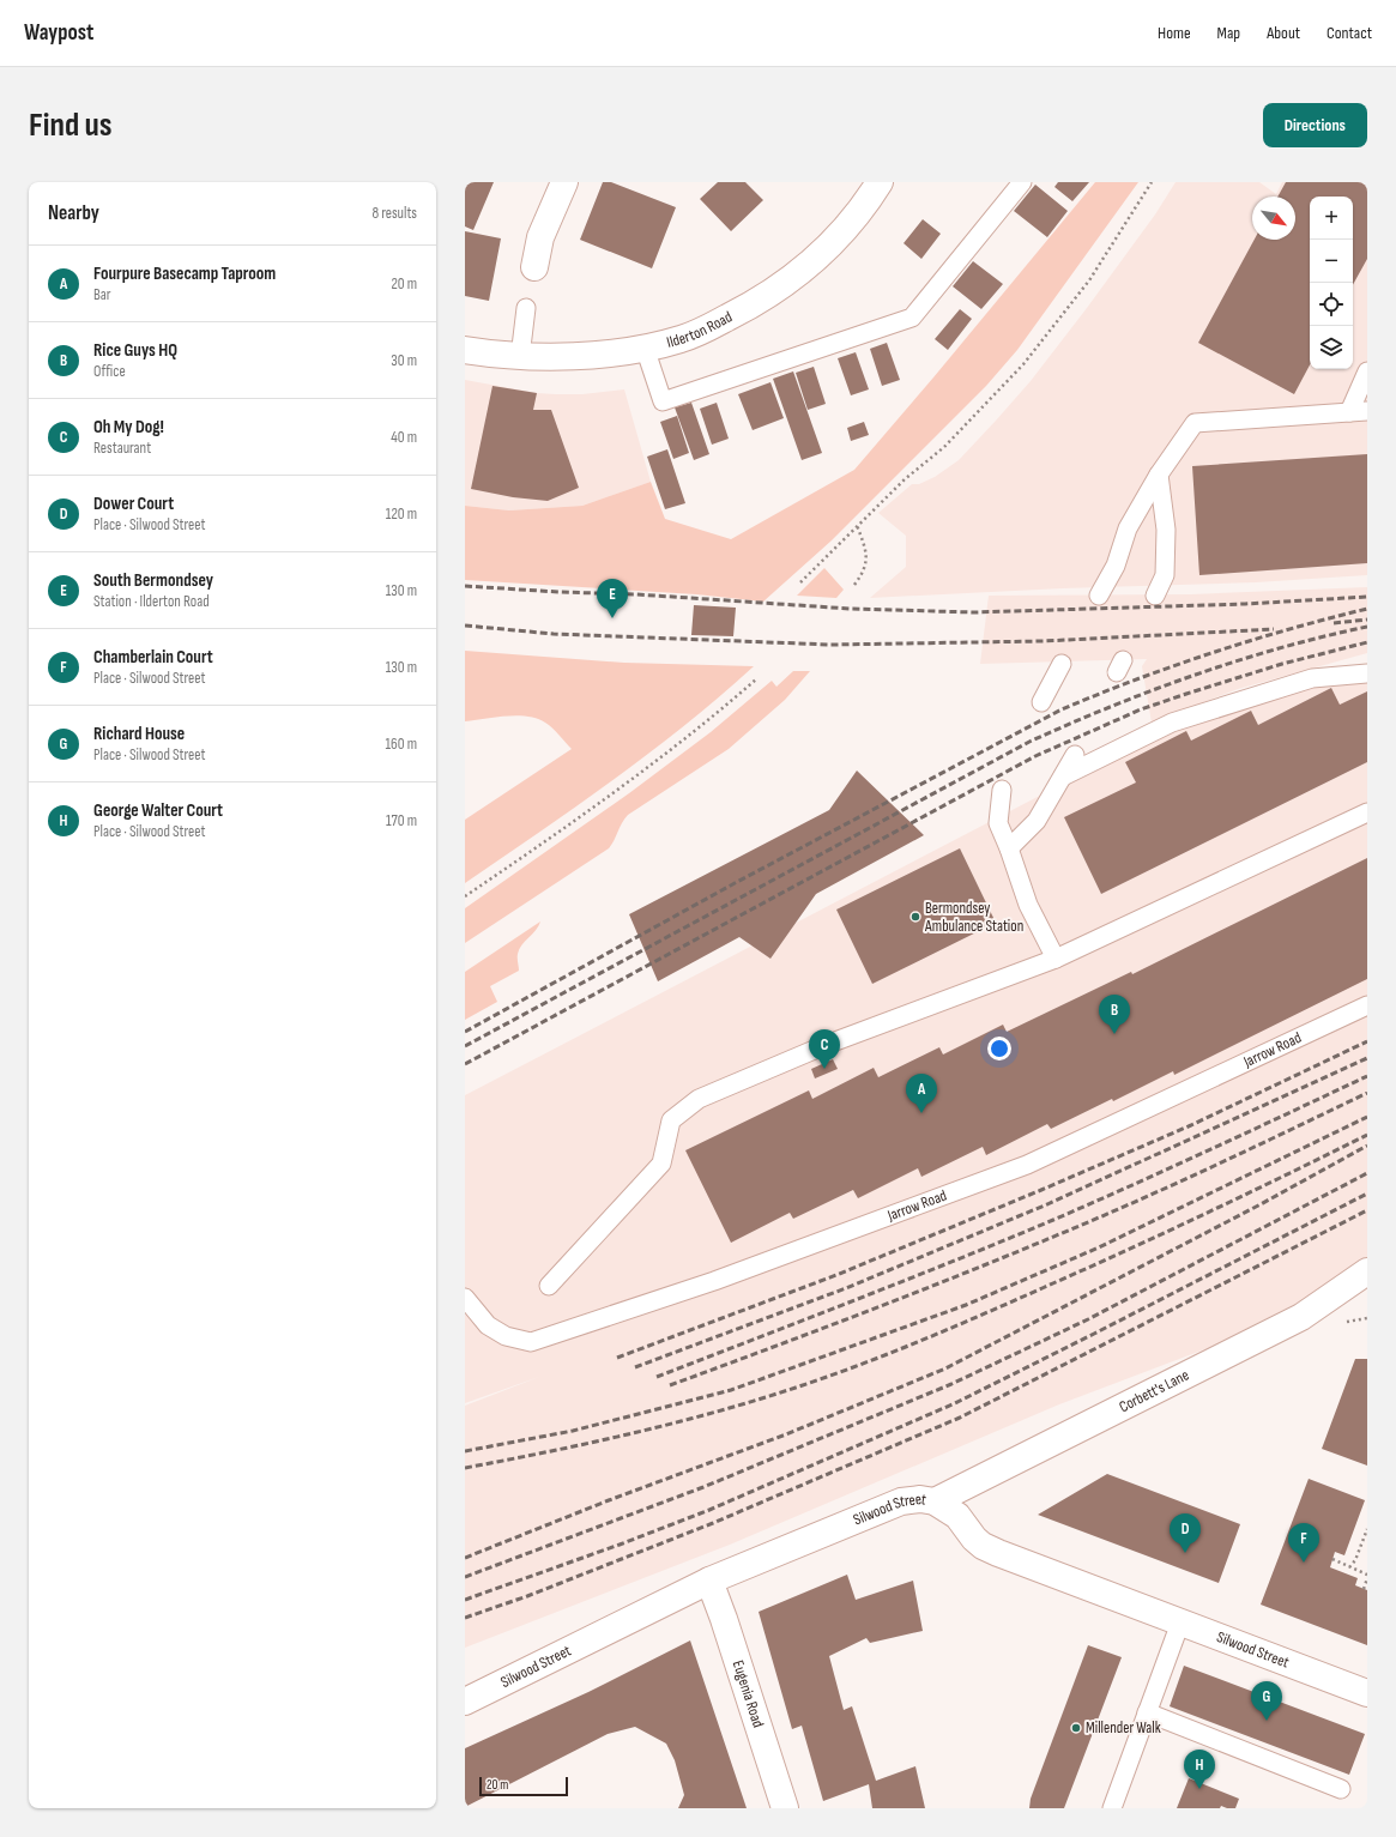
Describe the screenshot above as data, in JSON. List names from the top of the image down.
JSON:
{
  "streets": {
    "street": [
      "Ilderton Road",
      "Corbett's Lane",
      "Silwood Street",
      "Eugenia Road"
    ],
    "lane": ["Jarrow Road"]
  },
  "crossings": [
    ["Corbett's Lane", "Silwood Street"],
    ["Silwood Street", "Eugenia Road"]
  ],
  "places": ["Bermondsey Ambulance Station", "Millender Walk"],
  "scale_bar": "20 m",
  "north": "bottom right",
  "page": {
    "header": "Waypost",
    "nav": [
      "Home",
      "Map",
      "About",
      "Contact"
    ],
    "buttons": "Directions",
    "title": "Find us",
    "heading": ["Nearby", "8 results"],
    "map_buttons": ["+", "−"],
    "list": [
      {
        "mark": "A",
        "name": "Fourpure Basecamp Taproom",
        "note": "Bar",
        "value": "20 m"
      },
      {
        "mark": "B",
        "name": "Rice Guys HQ",
        "note": "Office",
        "value": "30 m"
      },
      {
        "mark": "C",
        "name": "Oh My Dog!",
        "note": "Restaurant",
        "value": "40 m"
      },
      {
        "mark": "D",
        "name": "Dower Court",
        "note": "Place · Silwood Street",
        "value": "120 m"
      },
      {
        "mark": "E",
        "name": "South Bermondsey",
        "note": "Station · Ilderton Road",
        "value": "130 m"
      },
      {
        "mark": "F",
        "name": "Chamberlain Court",
        "note": "Place · Silwood Street",
        "value": "130 m"
      },
      {
        "mark": "G",
        "name": "Richard House",
        "note": "Place · Silwood Street",
        "value": "160 m"
      },
      {
        "mark": "H",
        "name": "George Walter Court",
        "note": "Place · Silwood Street",
        "value": "170 m"
      }
    ],
    "pins": [
      "E",
      "B",
      "C",
      "A",
      "D",
      "F",
      "G",
      "H"
    ],
    "scale": "20 m"
  }
}
